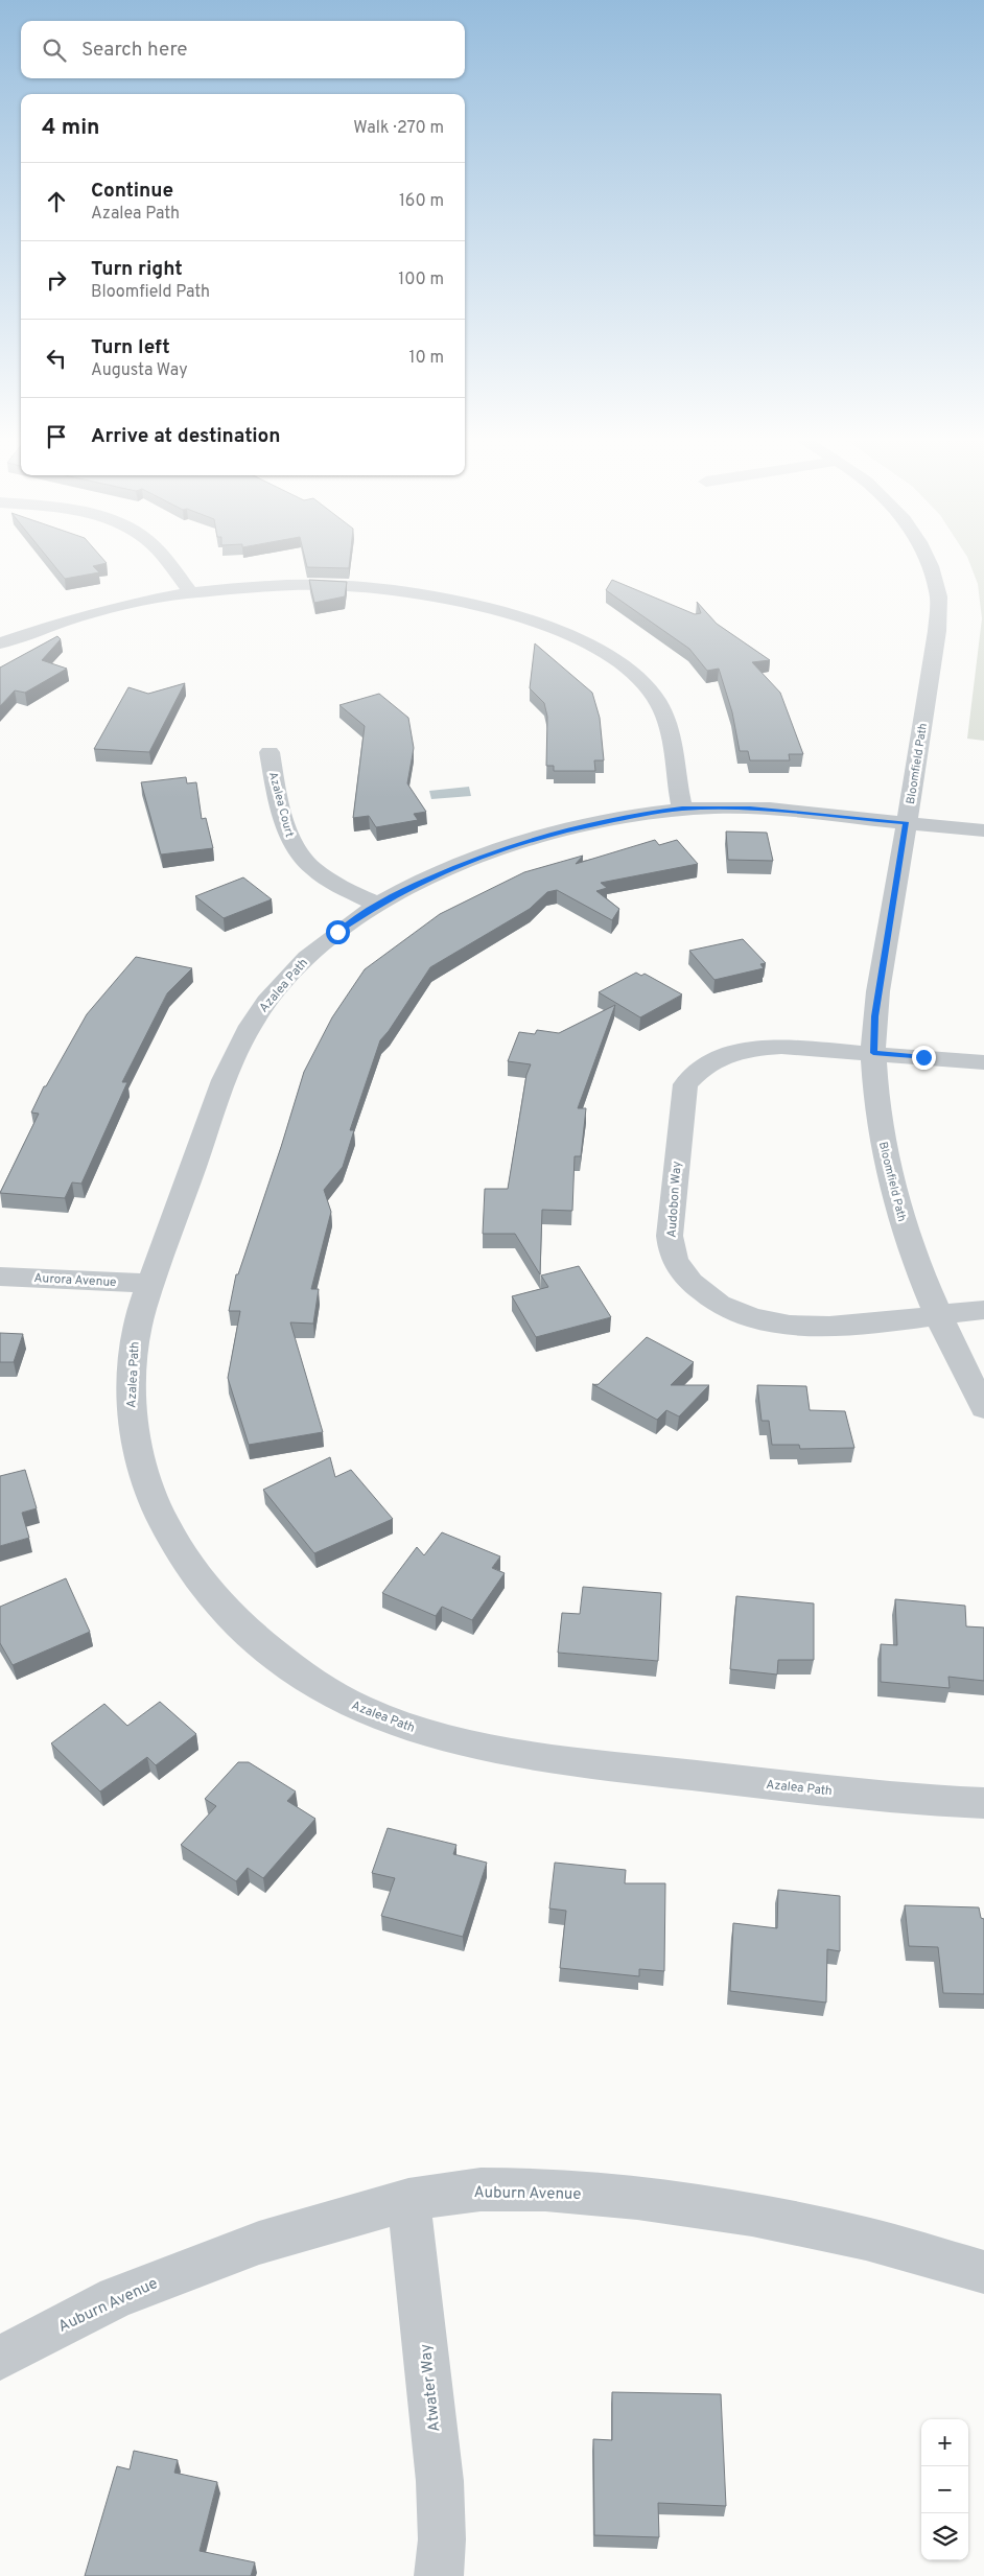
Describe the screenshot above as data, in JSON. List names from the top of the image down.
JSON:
{
  "streets": {
    "street": [
      "Bloomfield Path",
      "Azalea Court",
      "Azalea Path",
      "Audobon Way",
      "Aurora Avenue",
      "Auburn Avenue",
      "Atwater Way"
    ]
  },
  "crossings": [
    ["Bloomfield Path", "Azalea Path"],
    ["Bloomfield Path", "Audobon Way"],
    ["Azalea Court", "Azalea Path"],
    ["Azalea Path", "Aurora Avenue"],
    ["Auburn Avenue", "Atwater Way"]
  ],
  "page": {
    "search": "Search here",
    "heading": ["4 min", "Walk · 270 m"],
    "list": [
      ["Continue", "Azalea Path", "160 m"],
      ["Turn right", "Bloomfield Path", "100 m"],
      ["Turn left", "Augusta Way", "10 m"],
      "Arrive at destination"
    ],
    "map_buttons": ["+", "−"]
  }
}
